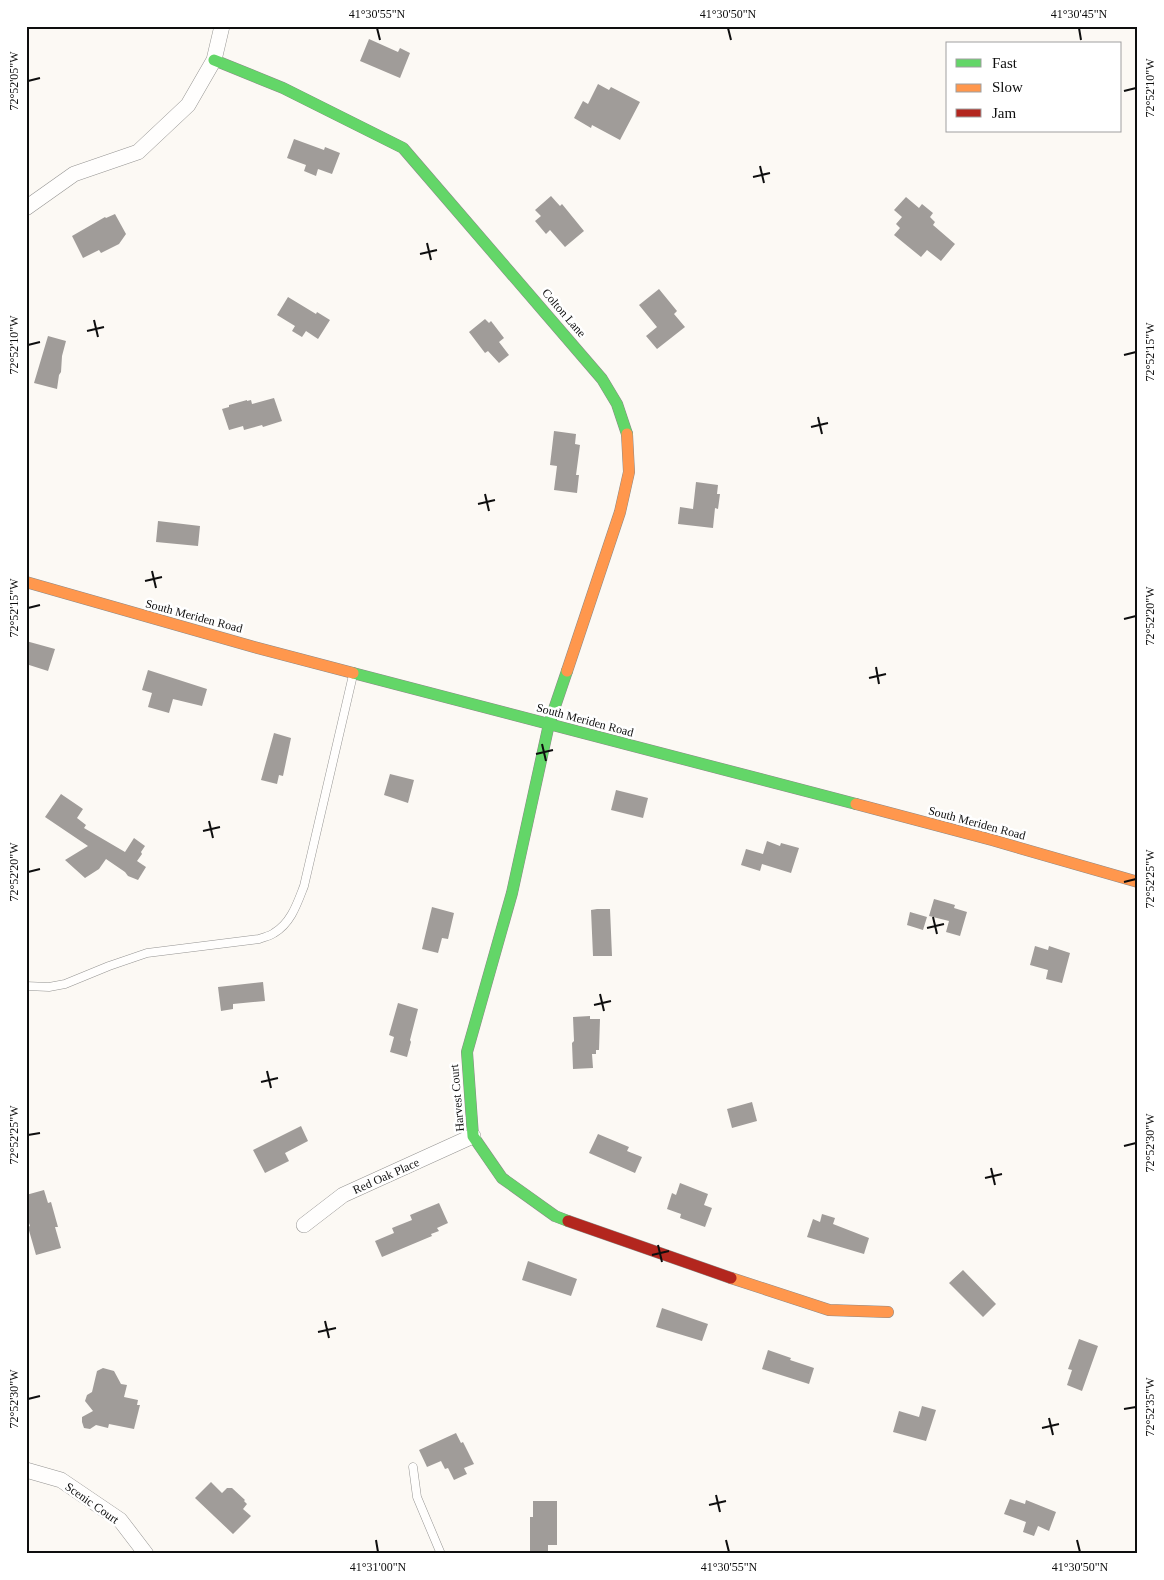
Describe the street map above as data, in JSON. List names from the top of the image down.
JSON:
{
  "streets": {
    "street": [
      "Colton Lane",
      "South Meriden Road",
      "Harvest Court",
      "Red Oak Place",
      "Scenic Court"
    ]
  },
  "crossings": [
    ["Colton Lane", "South Meriden Road"],
    ["Colton Lane", "Harvest Court"],
    ["South Meriden Road", "Harvest Court"],
    ["Harvest Court", "Red Oak Place"]
  ],
  "legend": ["Fast", "Slow", "Jam"],
  "coordinates": [
    "41°30'55\"N",
    "41°30'50\"N",
    "41°30'45\"N",
    "72°52'05\"W",
    "72°52'10\"W",
    "72°52'15\"W",
    "72°52'20\"W",
    "72°52'25\"W",
    "72°52'30\"W",
    "72°52'35\"W",
    "41°31'00\"N"
  ]
}
